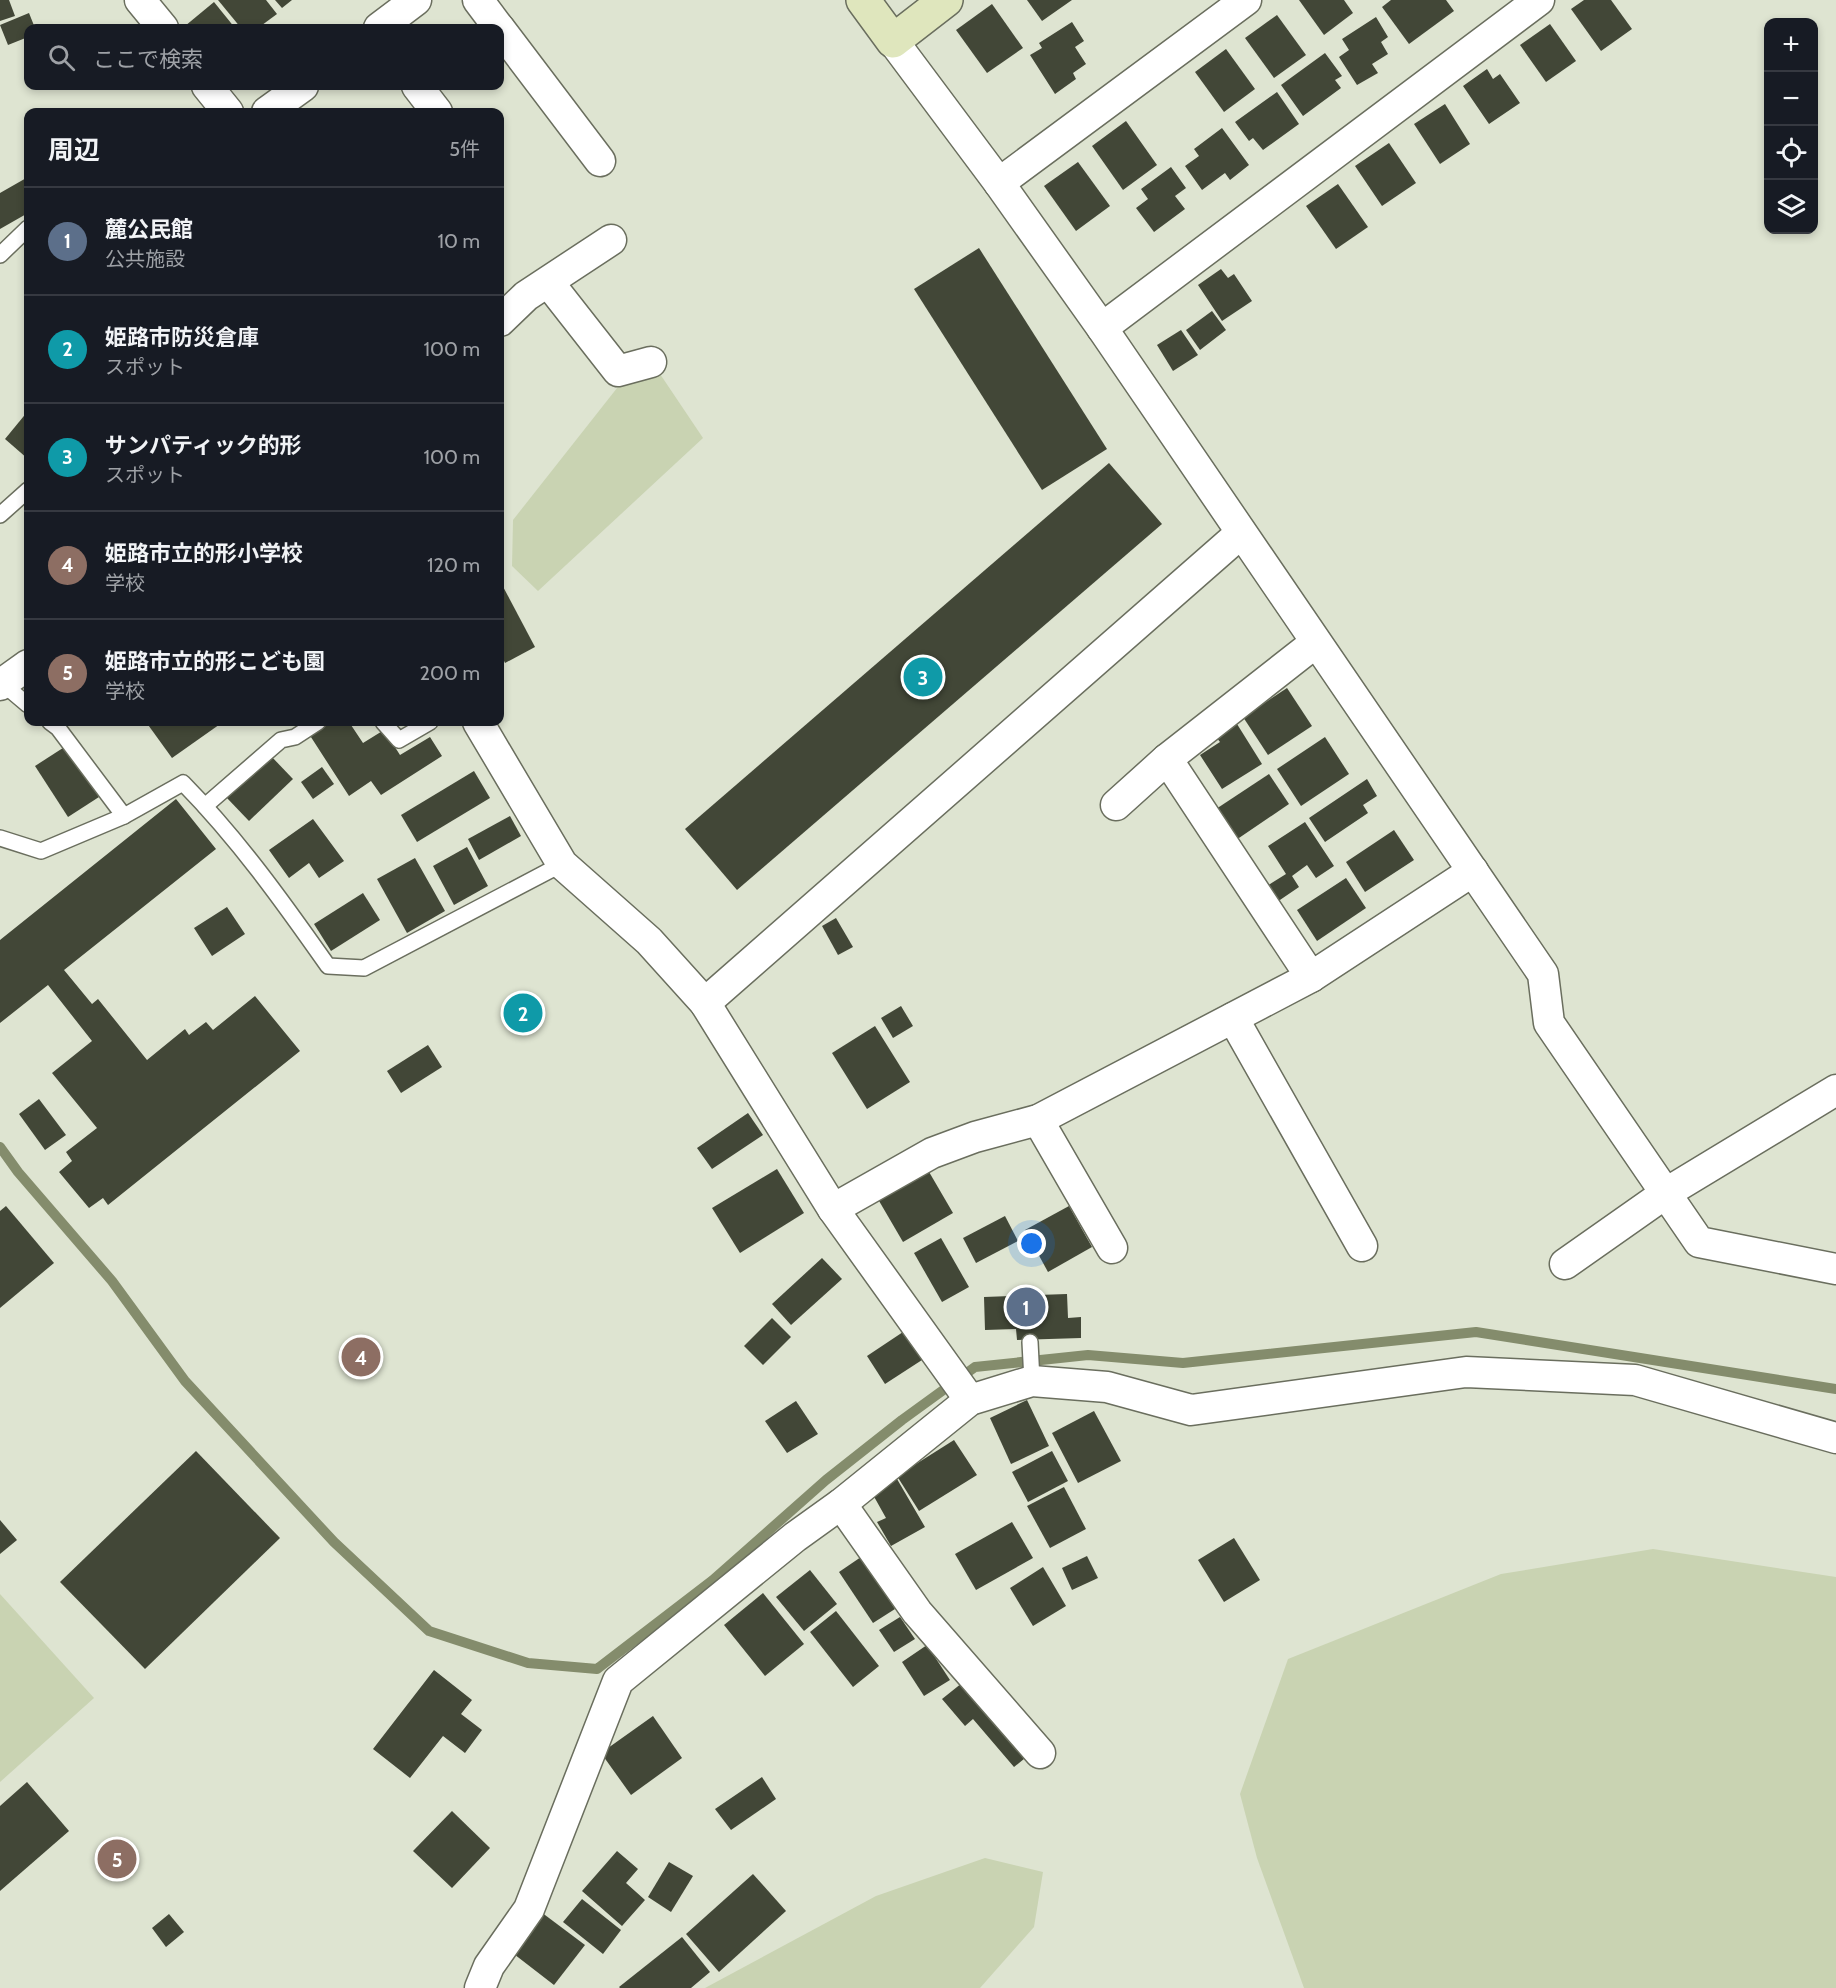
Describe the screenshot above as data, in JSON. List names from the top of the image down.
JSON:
{
  "page": {
    "map_buttons": ["+", "−"],
    "search": "ここで検索",
    "heading": ["周辺", "5件"],
    "list": [
      {
        "mark": "1",
        "name": "麓公民館",
        "note": "公共施設",
        "value": "10 m"
      },
      {
        "mark": "2",
        "name": "姫路市防災倉庫",
        "note": "スポット",
        "value": "100 m"
      },
      {
        "mark": "3",
        "name": "サンパティック的形",
        "note": "スポット",
        "value": "100 m"
      },
      {
        "mark": "4",
        "name": "姫路市立的形小学校",
        "note": "学校",
        "value": "120 m"
      },
      {
        "mark": "5",
        "name": "姫路市立的形こども園",
        "note": "学校",
        "value": "200 m"
      }
    ],
    "pins": [
      "3",
      "2",
      "1",
      "4",
      "5"
    ]
  }
}
